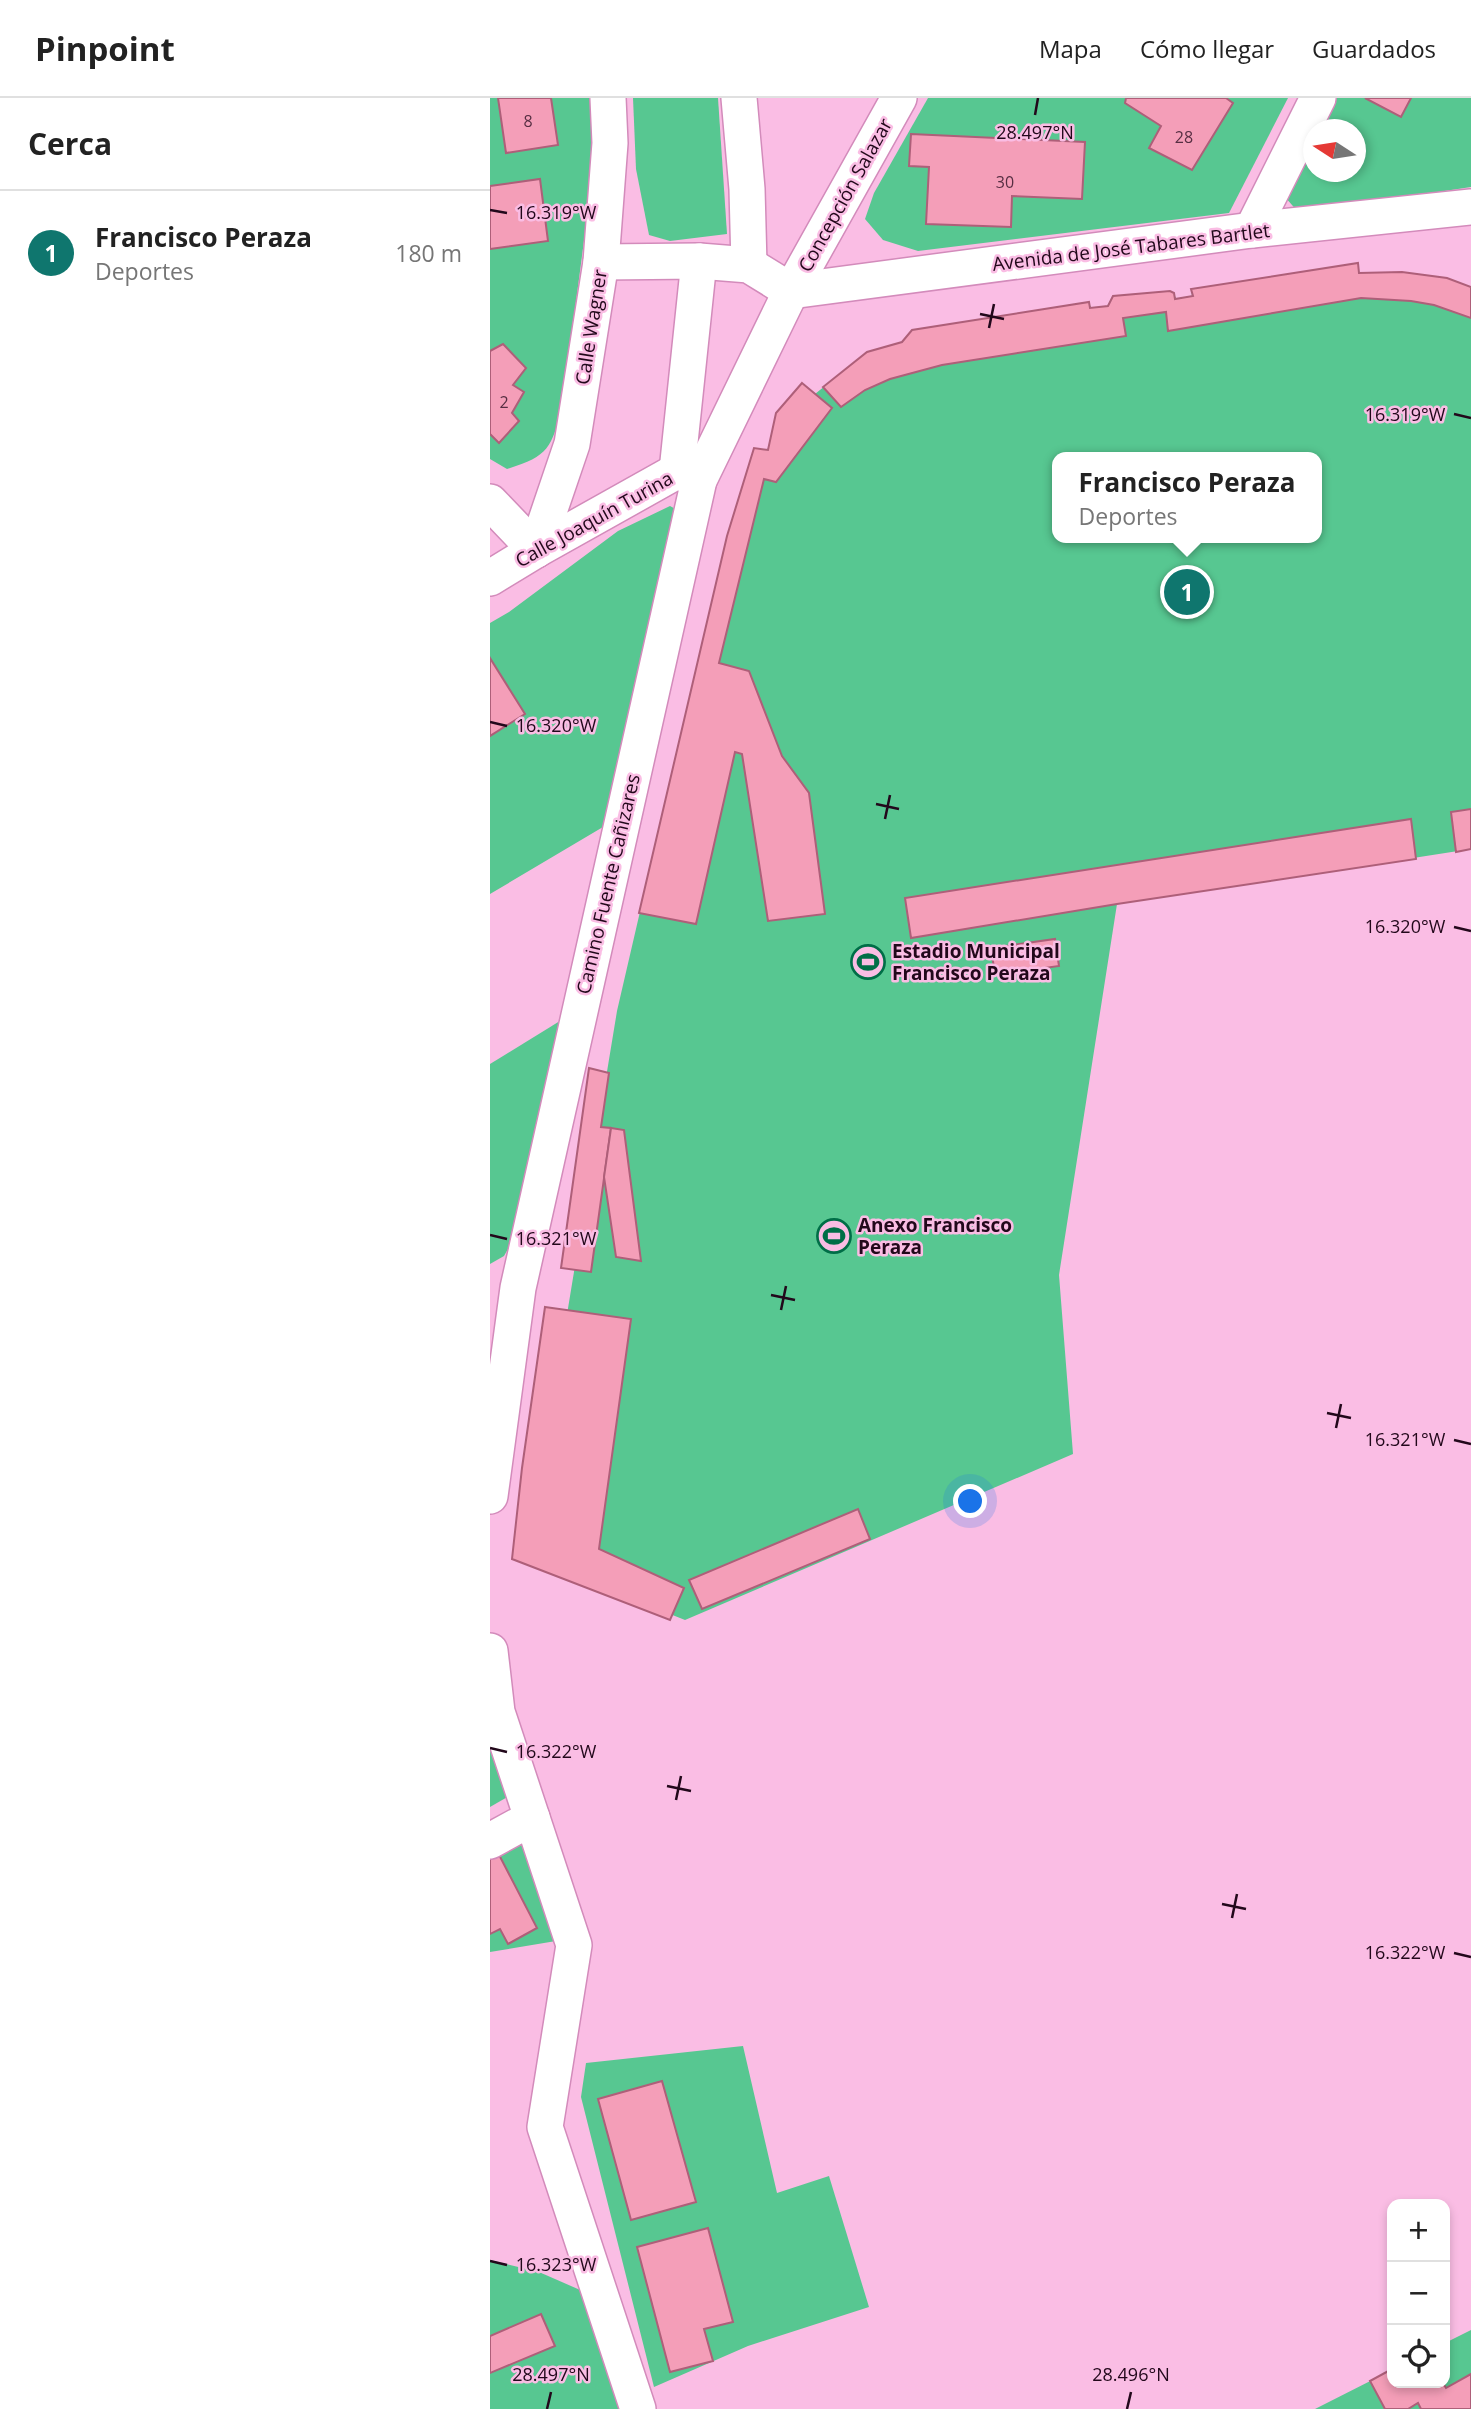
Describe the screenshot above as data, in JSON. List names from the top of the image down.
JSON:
{
  "streets": {
    "street": [
      "Concepción Salazar",
      "Avenida de José Tabares Bartlet",
      "Calle Wagner",
      "Calle Joaquín Turina",
      "Camino Fuente Cañizares"
    ]
  },
  "crossings": [
    ["Concepción Salazar", "Avenida de José Tabares Bartlet"],
    ["Concepción Salazar", "Camino Fuente Cañizares"],
    ["Avenida de José Tabares Bartlet", "Camino Fuente Cañizares"],
    ["Calle Wagner", "Calle Joaquín Turina"],
    ["Calle Joaquín Turina", "Camino Fuente Cañizares"]
  ],
  "places": {
    "sports": ["Estadio Municipal Francisco Peraza", "Anexo Francisco Peraza"]
  },
  "house_numbers": [
    "8",
    "28",
    "30",
    "2"
  ],
  "north": "left",
  "page": {
    "header": "Pinpoint",
    "nav": ["Mapa", "Cómo llegar", "Guardados"],
    "heading": "Cerca",
    "list": [
      {
        "mark": "1",
        "name": "Francisco Peraza",
        "note": "Deportes",
        "value": "180 m"
      }
    ],
    "popup": ["Francisco Peraza", "Deportes"],
    "pins": "1",
    "map_buttons": ["+", "−"]
  },
  "coordinates": [
    "28.497°N",
    "16.319°W",
    "16.320°W",
    "16.321°W",
    "16.322°W",
    "16.323°W",
    "28.496°N"
  ]
}
